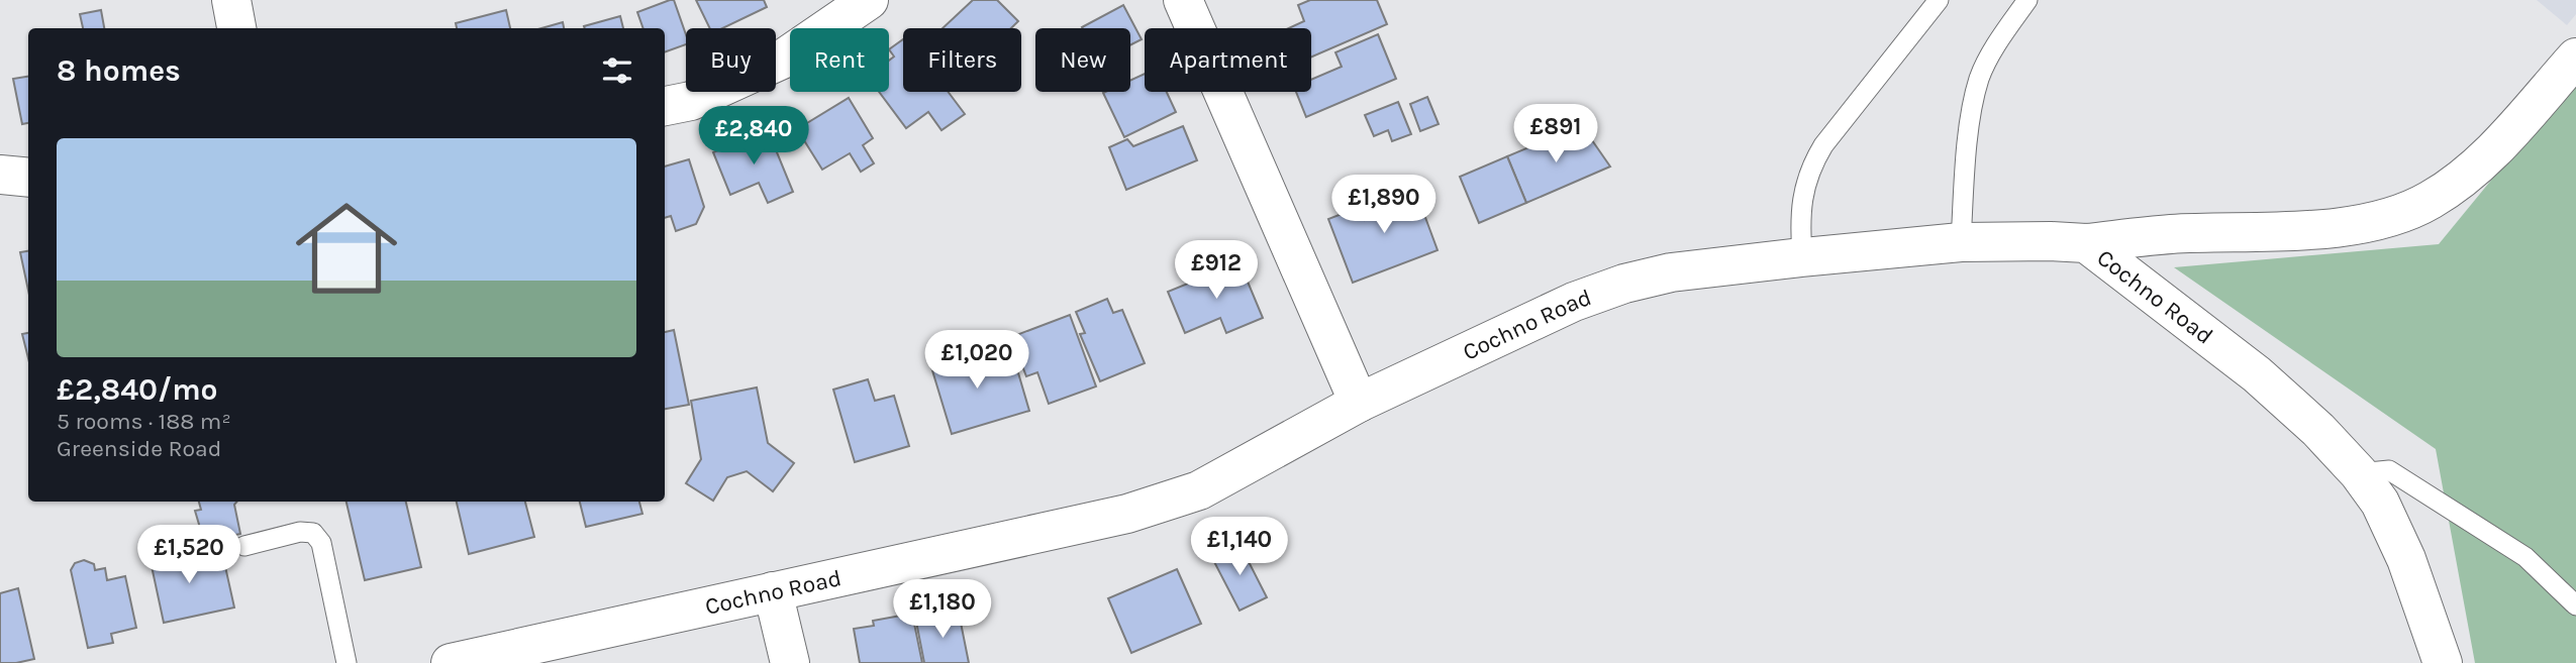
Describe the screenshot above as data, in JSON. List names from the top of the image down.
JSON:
{
  "streets": {
    "street": ["Cochno Road"]
  },
  "page": {
    "chip": [
      "Buy",
      "Rent",
      "Filters",
      "New",
      "Apartment"
    ],
    "heading": "8 homes",
    "price": [
      "£891",
      "£2,840",
      "£1,890",
      "£912",
      "£1,020",
      "£1,140",
      "£1,520",
      "£1,180"
    ],
    "list": [
      {
        "name": "£2,840/mo",
        "note": "5 rooms · 188 m² · Greenside Road"
      }
    ]
  }
}
